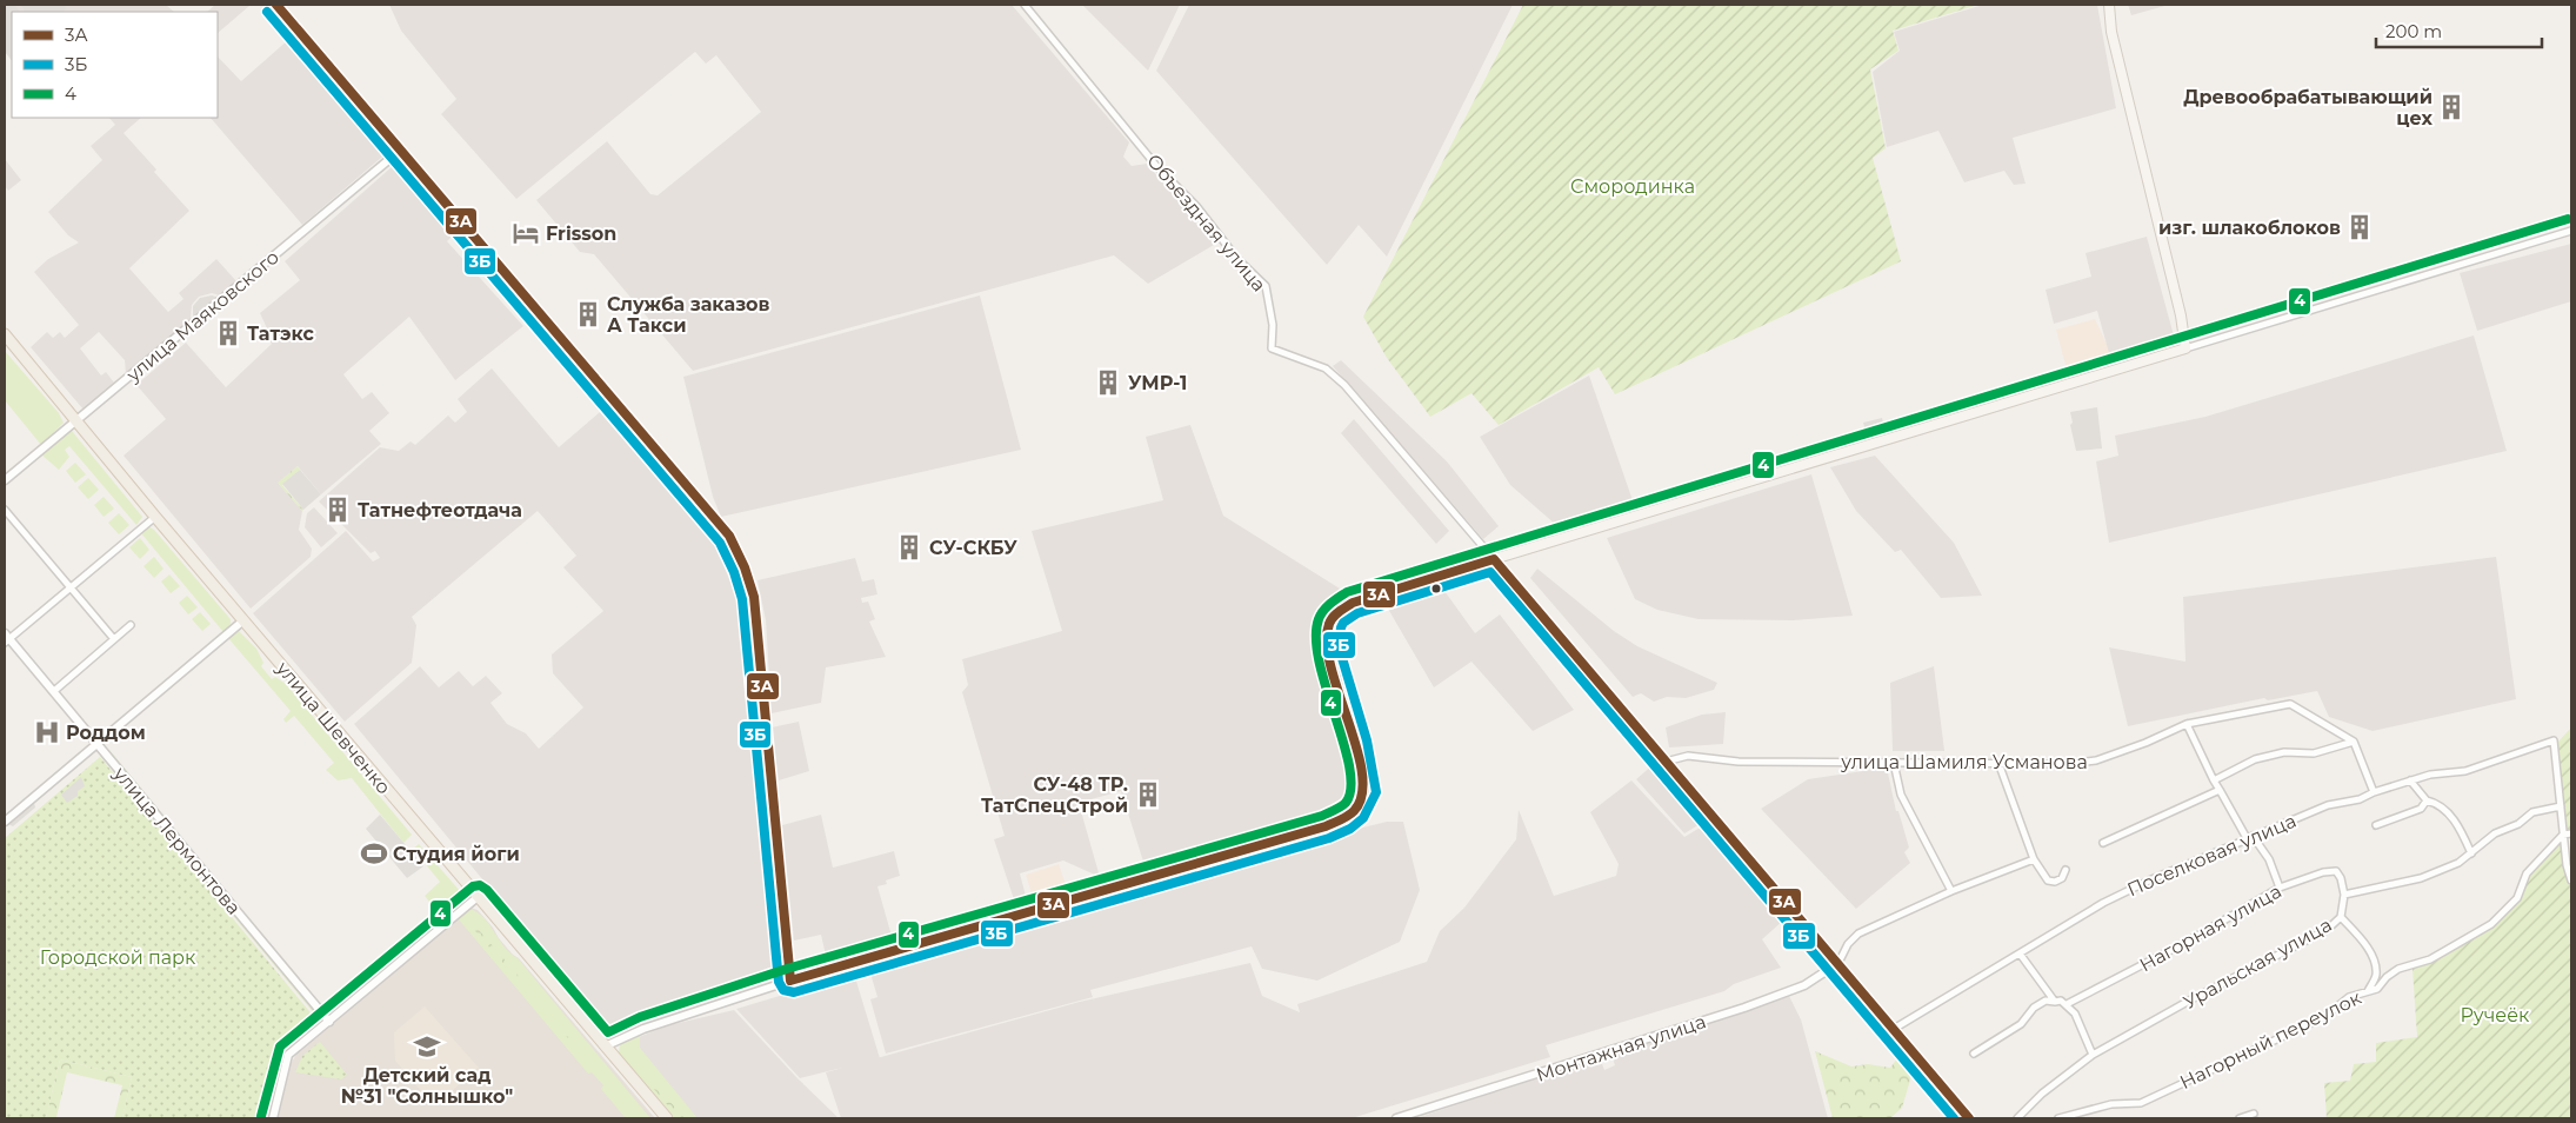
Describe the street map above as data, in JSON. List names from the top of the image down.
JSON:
{
  "streets": {
    "main road": ["улица Шевченко"],
    "street": [
      "Объездная улица",
      "улица Маяковского",
      "улица Шамиля Усманова",
      "улица Лермонтова",
      "Поселковая улица",
      "Нагорная улица",
      "Уральская улица",
      "Нагорный переулок",
      "Монтажная улица"
    ]
  },
  "crossings": [
    ["улица Маяковского", "улица Шевченко"],
    ["Поселковая улица", "Уральская улица"],
    ["Нагорная улица", "Уральская улица"]
  ],
  "parks": ["Смородинка", "Городской парк", "Ручеёк"],
  "places": {
    "building": [
      "Древообрабатывающий цех",
      "изг. шлакоблоков",
      "Служба заказов А Такси",
      "Татэкс",
      "УМР-1",
      "Татнефтеотдача",
      "СУ-СКБУ",
      "СУ-48 ТР. ТатСпецСтрой"
    ],
    "hotel": ["Frisson"],
    "hospital": ["Роддом"],
    "sports": ["Студия йоги"],
    "school or university": ["Детский сад №31 \"Солнышко\""]
  },
  "lines": ["transit line 3А", "transit line 3Б", "transit line 4"],
  "legend": ["3А", "3Б", "4"],
  "scale_bar": "200 m"
}
